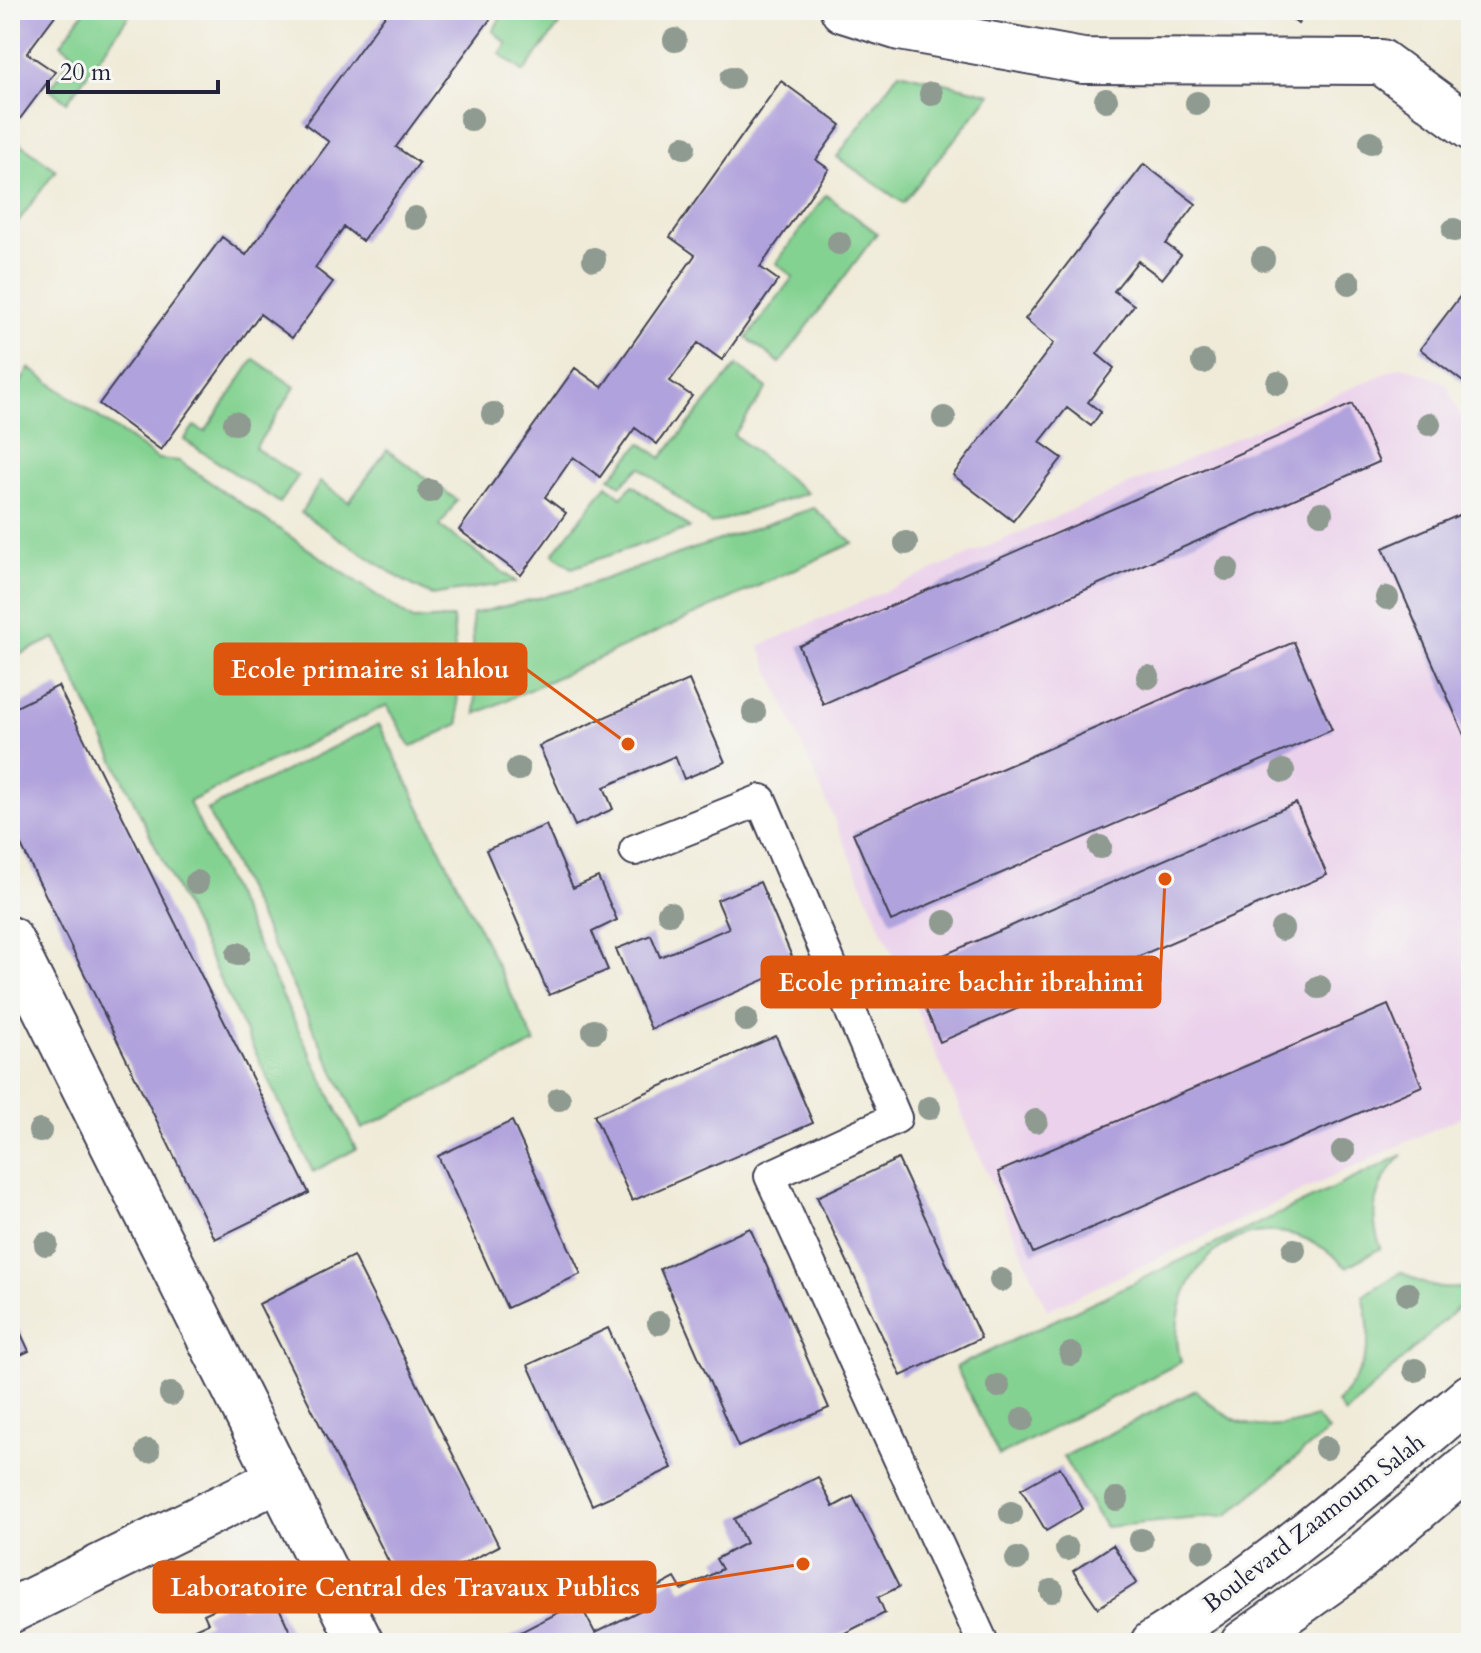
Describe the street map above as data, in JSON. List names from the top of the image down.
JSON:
{
  "streets": {
    "street": ["Boulevard Zaamoum Salah"]
  },
  "places": ["Ecole primaire si lahlou", "Ecole primaire bachir ibrahimi", "Laboratoire Central des Travaux Publics"],
  "scale_bar": "20 m"
}
